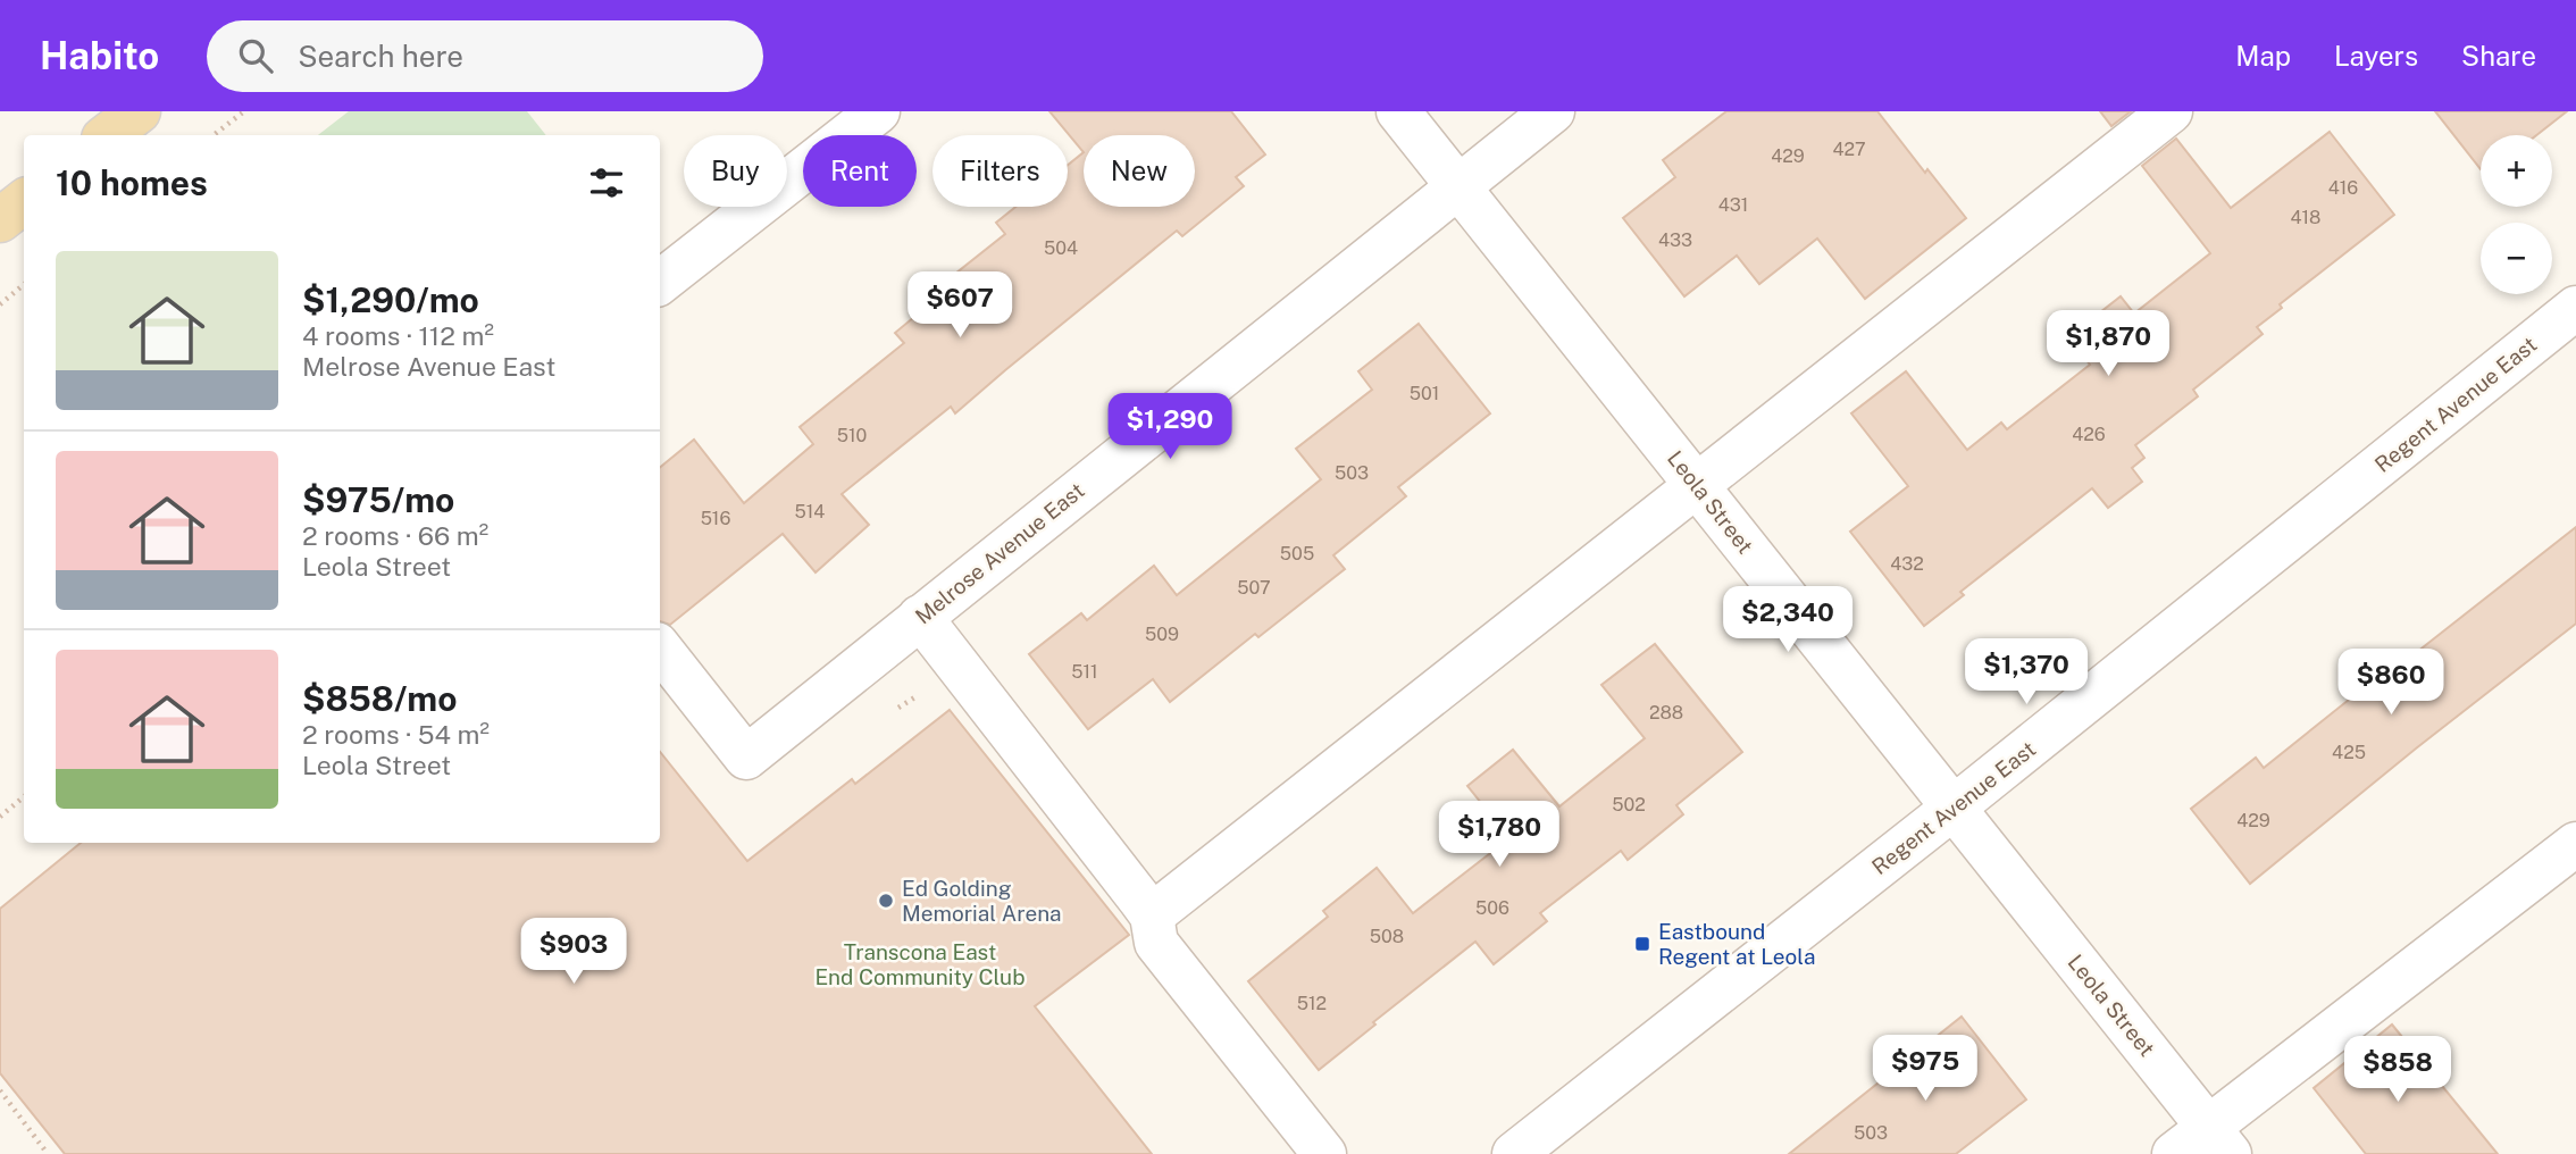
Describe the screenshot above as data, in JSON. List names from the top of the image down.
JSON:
{
  "streets": {
    "street": ["Regent Avenue East", "Leola Street", "Melrose Avenue East"]
  },
  "crossings": [
    ["Regent Avenue East", "Leola Street"],
    ["Leola Street", "Melrose Avenue East"]
  ],
  "parks": ["Transcona East End Community Club"],
  "places": {
    "other": ["Ed Golding Memorial Arena"],
    "transit": ["Eastbound Regent at Leola"]
  },
  "house_numbers": [
    "427",
    "429",
    "416",
    "431",
    "418",
    "433",
    "504",
    "501",
    "426",
    "510",
    "503",
    "514",
    "516",
    "505",
    "432",
    "507",
    "509",
    "511",
    "288",
    "425",
    "502",
    "429",
    "506",
    "508",
    "512",
    "503"
  ],
  "page": {
    "header": "Habito",
    "search": "Search here",
    "nav": ["Map", "Layers", "Share"],
    "map_buttons": ["+", "−"],
    "chip": [
      "Buy",
      "Rent",
      "Filters",
      "New"
    ],
    "heading": "10 homes",
    "list": [
      {
        "name": "$1,290/mo",
        "note": "4 rooms · 112 m² · Melrose Avenue East"
      },
      {
        "name": "$975/mo",
        "note": "2 rooms · 66 m² · Leola Street"
      },
      {
        "name": "$858/mo",
        "note": "2 rooms · 54 m² · Leola Street"
      }
    ],
    "price": [
      "$607",
      "$1,870",
      "$1,290",
      "$2,340",
      "$1,370",
      "$860",
      "$1,780",
      "$903",
      "$975",
      "$858"
    ]
  }
}
